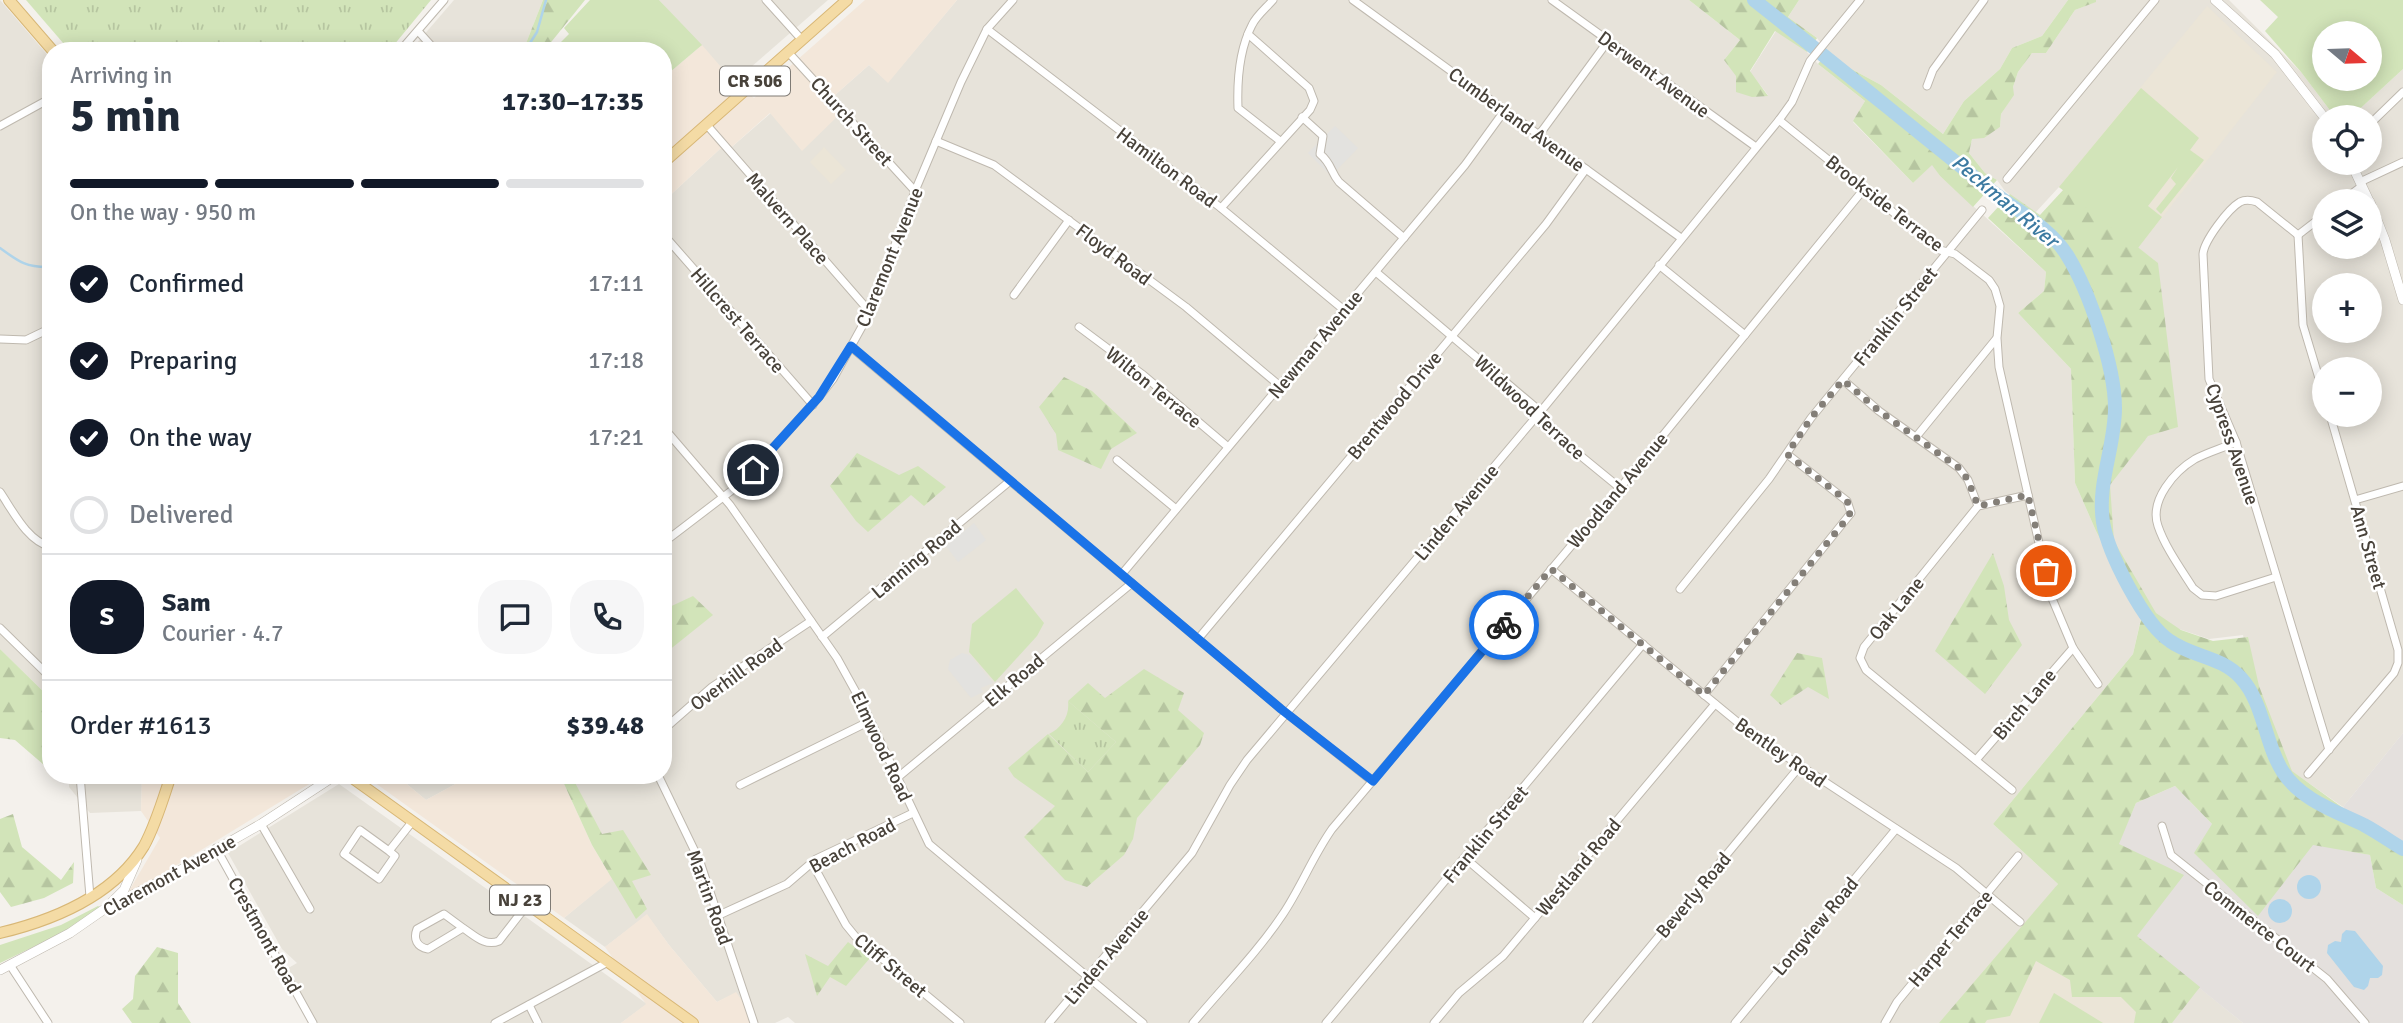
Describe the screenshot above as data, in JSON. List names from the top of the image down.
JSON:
{
  "streets": {
    "main road": ["CR 506", "NJ 23"],
    "street": [
      "Derwent Avenue",
      "Cumberland Avenue",
      "Church Street",
      "Hamilton Road",
      "Brookside Terrace",
      "Malvern Place",
      "Floyd Road",
      "Claremont Avenue",
      "Franklin Street",
      "Hillcrest Terrace",
      "Newman Avenue",
      "Wilton Terrace",
      "Brentwood Drive",
      "Wildwood Terrace",
      "Cypress Avenue",
      "Woodland Avenue",
      "Linden Avenue",
      "Ann Street",
      "Lanning Road",
      "Oak Lane",
      "Overhill Road",
      "Elk Road",
      "Birch Lane",
      "Elmwood Road",
      "Bentley Road",
      "Beach Road",
      "Westland Road",
      "Beverly Road",
      "Martin Road",
      "Longview Road",
      "Commerce Court",
      "Crestmont Road",
      "Harper Terrace",
      "Cliff Street"
    ]
  },
  "crossings": [
    ["Derwent Avenue", "Linden Avenue"],
    ["CR 506", "Church Street"],
    ["CR 506", "Malvern Place"],
    ["Cumberland Avenue", "Newman Avenue"],
    ["Cumberland Avenue", "Brentwood Drive"],
    ["Cumberland Avenue", "Linden Avenue"],
    ["Church Street", "Claremont Avenue"],
    ["Hamilton Road", "Claremont Avenue"],
    ["Hamilton Road", "Newman Avenue"],
    ["Brookside Terrace", "Franklin Street"],
    ["Brookside Terrace", "Woodland Avenue"],
    ["Brookside Terrace", "Linden Avenue"],
    ["Brookside Terrace", "Birch Lane"],
    ["Malvern Place", "Claremont Avenue"],
    ["Floyd Road", "Claremont Avenue"],
    ["Floyd Road", "Newman Avenue"],
    ["Claremont Avenue", "Hillcrest Terrace"],
    ["Claremont Avenue", "Elmwood Road"],
    ["Claremont Avenue", "Crestmont Road"],
    ["Franklin Street", "Bentley Road"],
    ["Newman Avenue", "Wilton Terrace"],
    ["Newman Avenue", "Wildwood Terrace"],
    ["Brentwood Drive", "Wildwood Terrace"],
    ["Wildwood Terrace", "Woodland Avenue"],
    ["Wildwood Terrace", "Linden Avenue"],
    ["Cypress Avenue", "Ann Street"],
    ["Woodland Avenue", "Bentley Road"],
    ["Linden Avenue", "Elmwood Road"],
    ["Lanning Road", "Elmwood Road"],
    ["Oak Lane", "Birch Lane"],
    ["Overhill Road", "Elmwood Road"],
    ["Elk Road", "Elmwood Road"],
    ["Elmwood Road", "Beach Road"],
    ["Bentley Road", "Westland Road"],
    ["Bentley Road", "Beverly Road"],
    ["Bentley Road", "Longview Road"],
    ["Bentley Road", "Harper Terrace"],
    ["Beach Road", "Martin Road"],
    ["Beach Road", "Cliff Street"]
  ],
  "water": ["Peckman River"],
  "north": "right",
  "page": {
    "map_buttons": ["+", "−"],
    "heading": ["5 min", "Arriving in", "17:30–17:35"],
    "panel": [
      "Sam",
      "Courier · 4.7",
      "Order #1613",
      "$39.48"
    ],
    "bar": "On the way · 950 m",
    "list": [
      ["Confirmed", "17:11"],
      ["Preparing", "17:18"],
      ["On the way", "17:21"],
      "Delivered"
    ],
    "round": "S"
  }
}
